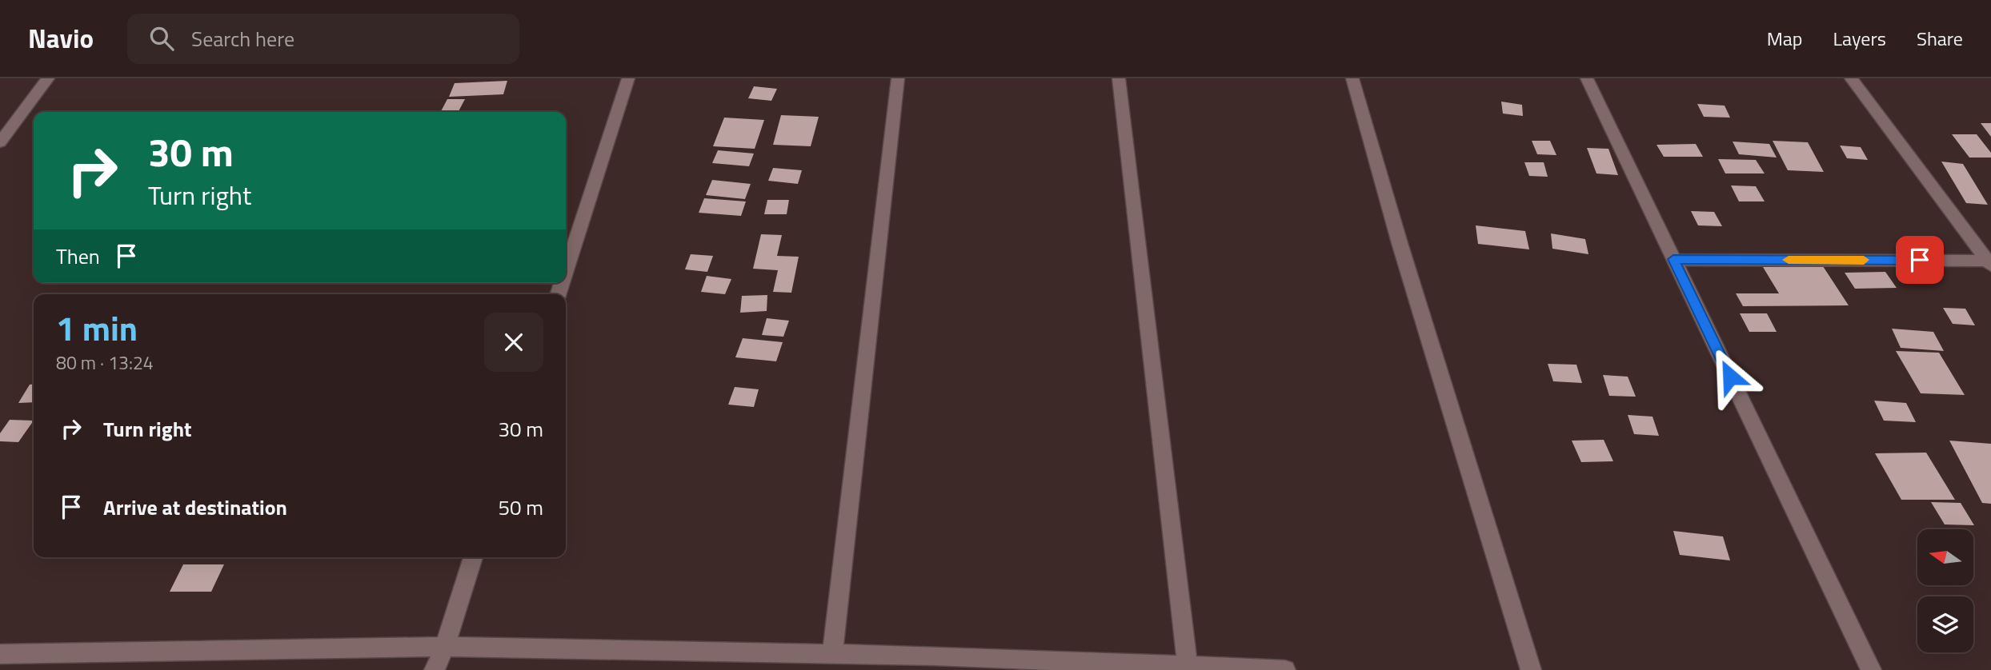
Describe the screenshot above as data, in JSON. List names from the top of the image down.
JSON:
{
  "north": "left",
  "page": {
    "header": "Navio",
    "search": "Search here",
    "nav": ["Map", "Layers", "Share"],
    "turn": ["30 m", "Turn right"],
    "then": "Then",
    "heading": ["1 min", "80 m · 13:24"],
    "list": [
      {
        "name": "Turn right",
        "value": "30 m"
      },
      {
        "name": "Arrive at destination",
        "value": "50 m"
      }
    ]
  }
}
